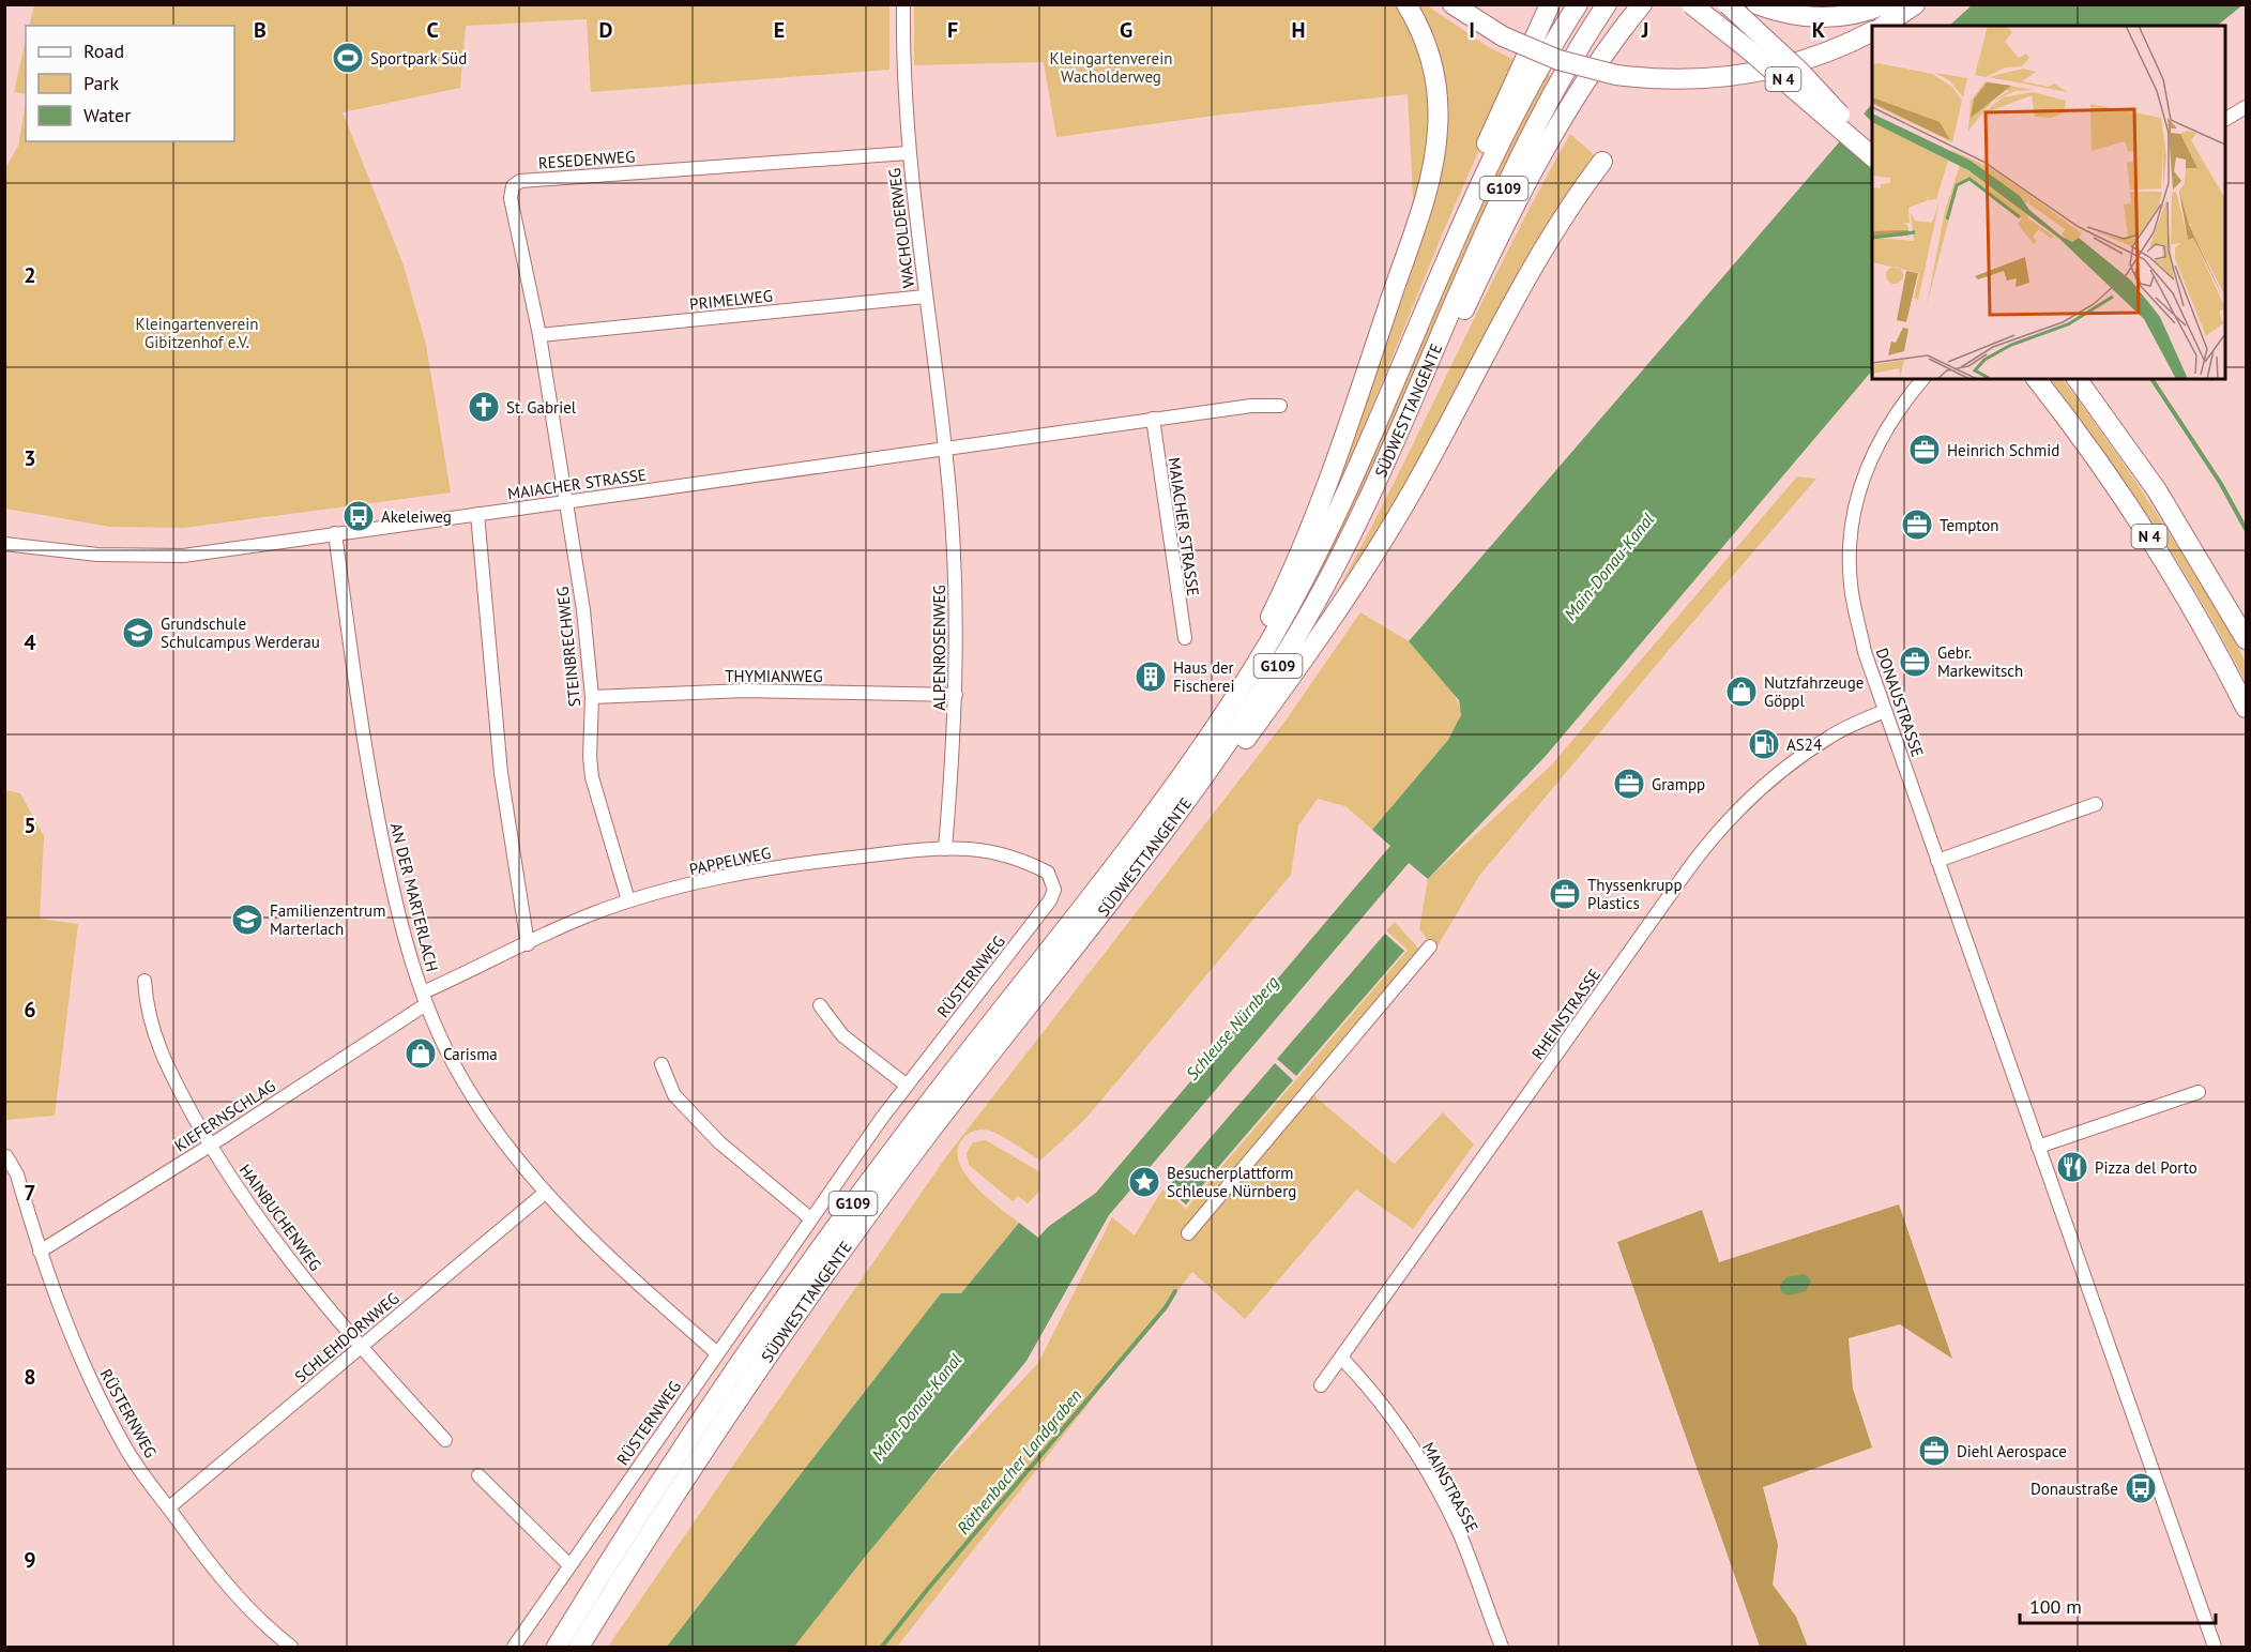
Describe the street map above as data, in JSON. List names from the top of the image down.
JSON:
{
  "streets": {
    "highway": ["N 4", "G109", "SÜDWESTTANGENTE"],
    "street": [
      "RESEDENWEG",
      "WACHOLDERWEG",
      "PRIMELWEG",
      "MAIACHER STRASSE",
      "STEINBRECHWEG",
      "ALPENROSENWEG",
      "THYMIANWEG",
      "DONAUSTRASSE",
      "PAPPELWEG",
      "AN DER MARTERLACH",
      "RÜSTERNWEG",
      "RHEINSTRASSE",
      "KIEFERNSCHLAG",
      "HAINBUCHENWEG",
      "SCHLEHDORNWEG",
      "MAINSTRASSE"
    ]
  },
  "crossings": [
    ["RESEDENWEG", "WACHOLDERWEG"],
    ["RESEDENWEG", "PRIMELWEG"],
    ["RESEDENWEG", "MAIACHER STRASSE"],
    ["RESEDENWEG", "STEINBRECHWEG"],
    ["WACHOLDERWEG", "PRIMELWEG"],
    ["WACHOLDERWEG", "MAIACHER STRASSE"],
    ["WACHOLDERWEG", "ALPENROSENWEG"],
    ["MAIACHER STRASSE", "STEINBRECHWEG"],
    ["MAIACHER STRASSE", "ALPENROSENWEG"],
    ["MAIACHER STRASSE", "AN DER MARTERLACH"],
    ["STEINBRECHWEG", "THYMIANWEG"],
    ["STEINBRECHWEG", "PAPPELWEG"],
    ["ALPENROSENWEG", "THYMIANWEG"],
    ["ALPENROSENWEG", "PAPPELWEG"],
    ["DONAUSTRASSE", "RHEINSTRASSE"],
    ["PAPPELWEG", "AN DER MARTERLACH"],
    ["PAPPELWEG", "RÜSTERNWEG"],
    ["PAPPELWEG", "KIEFERNSCHLAG"],
    ["AN DER MARTERLACH", "RÜSTERNWEG"],
    ["AN DER MARTERLACH", "KIEFERNSCHLAG"],
    ["AN DER MARTERLACH", "SCHLEHDORNWEG"],
    ["RÜSTERNWEG", "KIEFERNSCHLAG"],
    ["RÜSTERNWEG", "SCHLEHDORNWEG"],
    ["RHEINSTRASSE", "MAINSTRASSE"],
    ["KIEFERNSCHLAG", "HAINBUCHENWEG"],
    ["HAINBUCHENWEG", "SCHLEHDORNWEG"]
  ],
  "water": ["Main-Donau-Kanal", "Schleuse Nürnberg", "Röthenbacher Landgraben"],
  "parks": ["Kleingartenverein Wacholderweg", "Kleingartenverein Gibitzenhof e.V."],
  "places": {
    "sports": ["Sportpark Süd"],
    "church": ["St. Gabriel"],
    "office": [
      "Heinrich Schmid",
      "Tempton",
      "Gebr. Markewitsch",
      "Grampp",
      "Thyssenkrupp Plastics",
      "Diehl Aerospace"
    ],
    "bus stop": ["Akeleiweg", "Donaustraße"],
    "school or university": ["Grundschule Schulcampus Werderau", "Familienzentrum Marterlach"],
    "building": ["Haus der Fischerei"],
    "shop": ["Nutzfahrzeuge Göppl", "Carisma"],
    "fuel station": ["AS24"],
    "restaurant": ["Pizza del Porto"],
    "place": ["Besucherplattform Schleuse Nürnberg"]
  },
  "legend": ["Road", "Park", "Water"],
  "scale_bar": "100 m",
  "grid": {
    "columns": [
      "B",
      "C",
      "D",
      "E",
      "F",
      "G",
      "H",
      "I",
      "J",
      "K"
    ],
    "rows": [
      "2",
      "3",
      "4",
      "5",
      "6",
      "7",
      "8",
      "9"
    ]
  }
}
